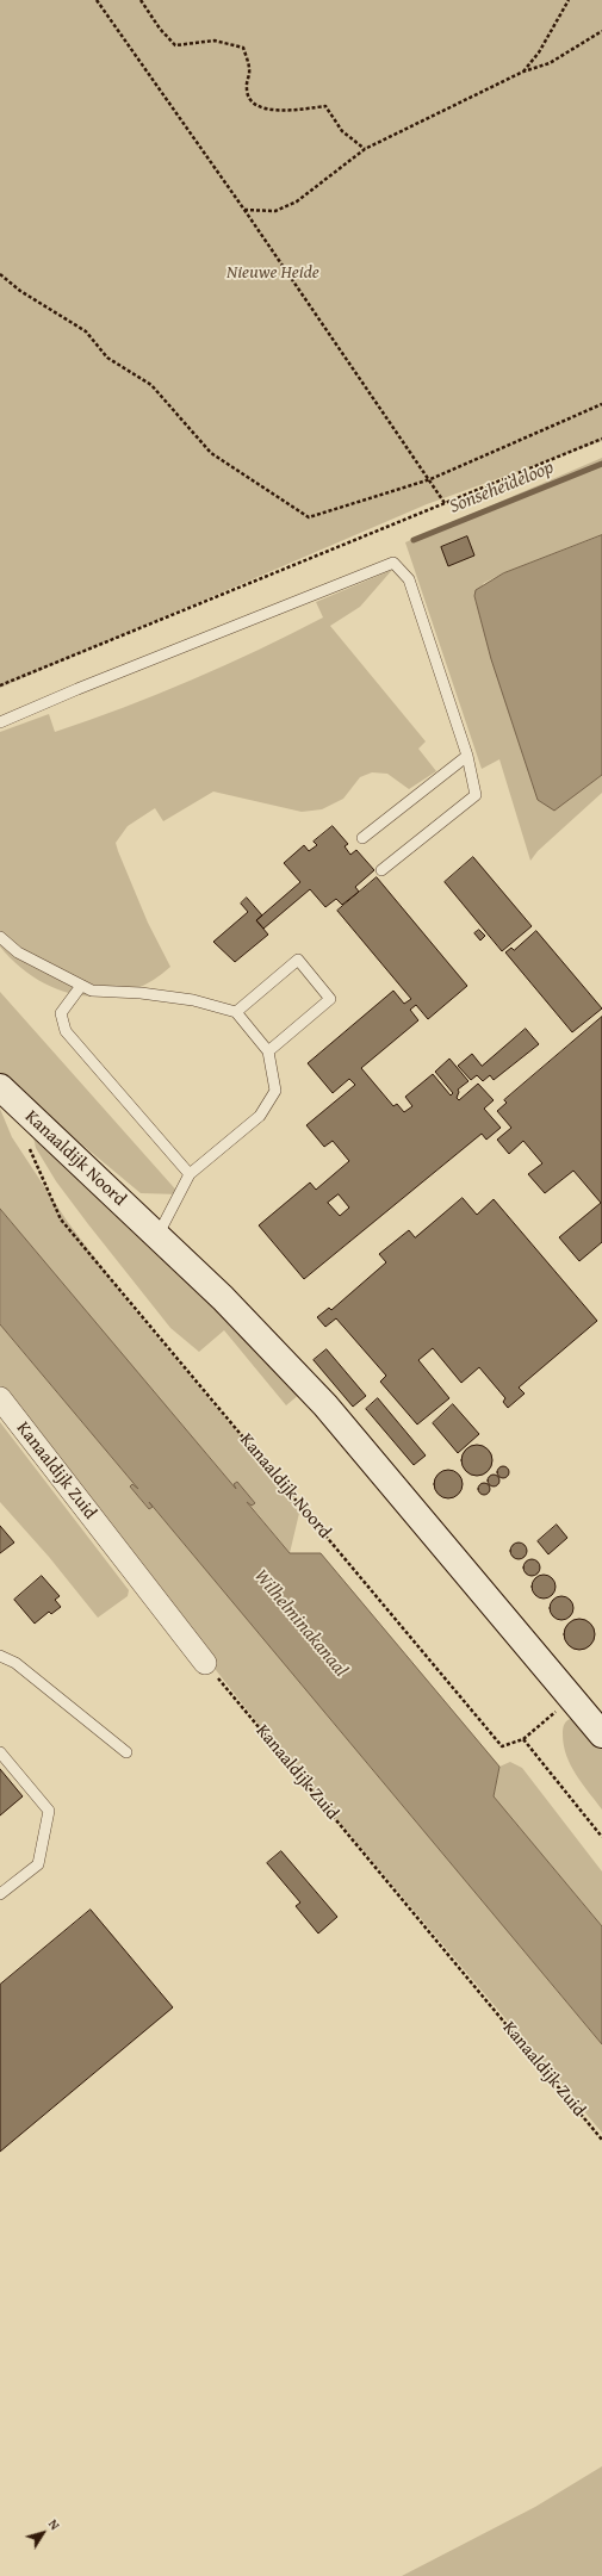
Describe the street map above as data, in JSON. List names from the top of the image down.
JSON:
{
  "streets": {
    "street": ["Kanaaldijk Noord", "Kanaaldijk Zuid"]
  },
  "water": ["Sonseheideloop", "Wilhelminakanaal"],
  "parks": ["Nieuwe Heide"],
  "north": "top right"
}
